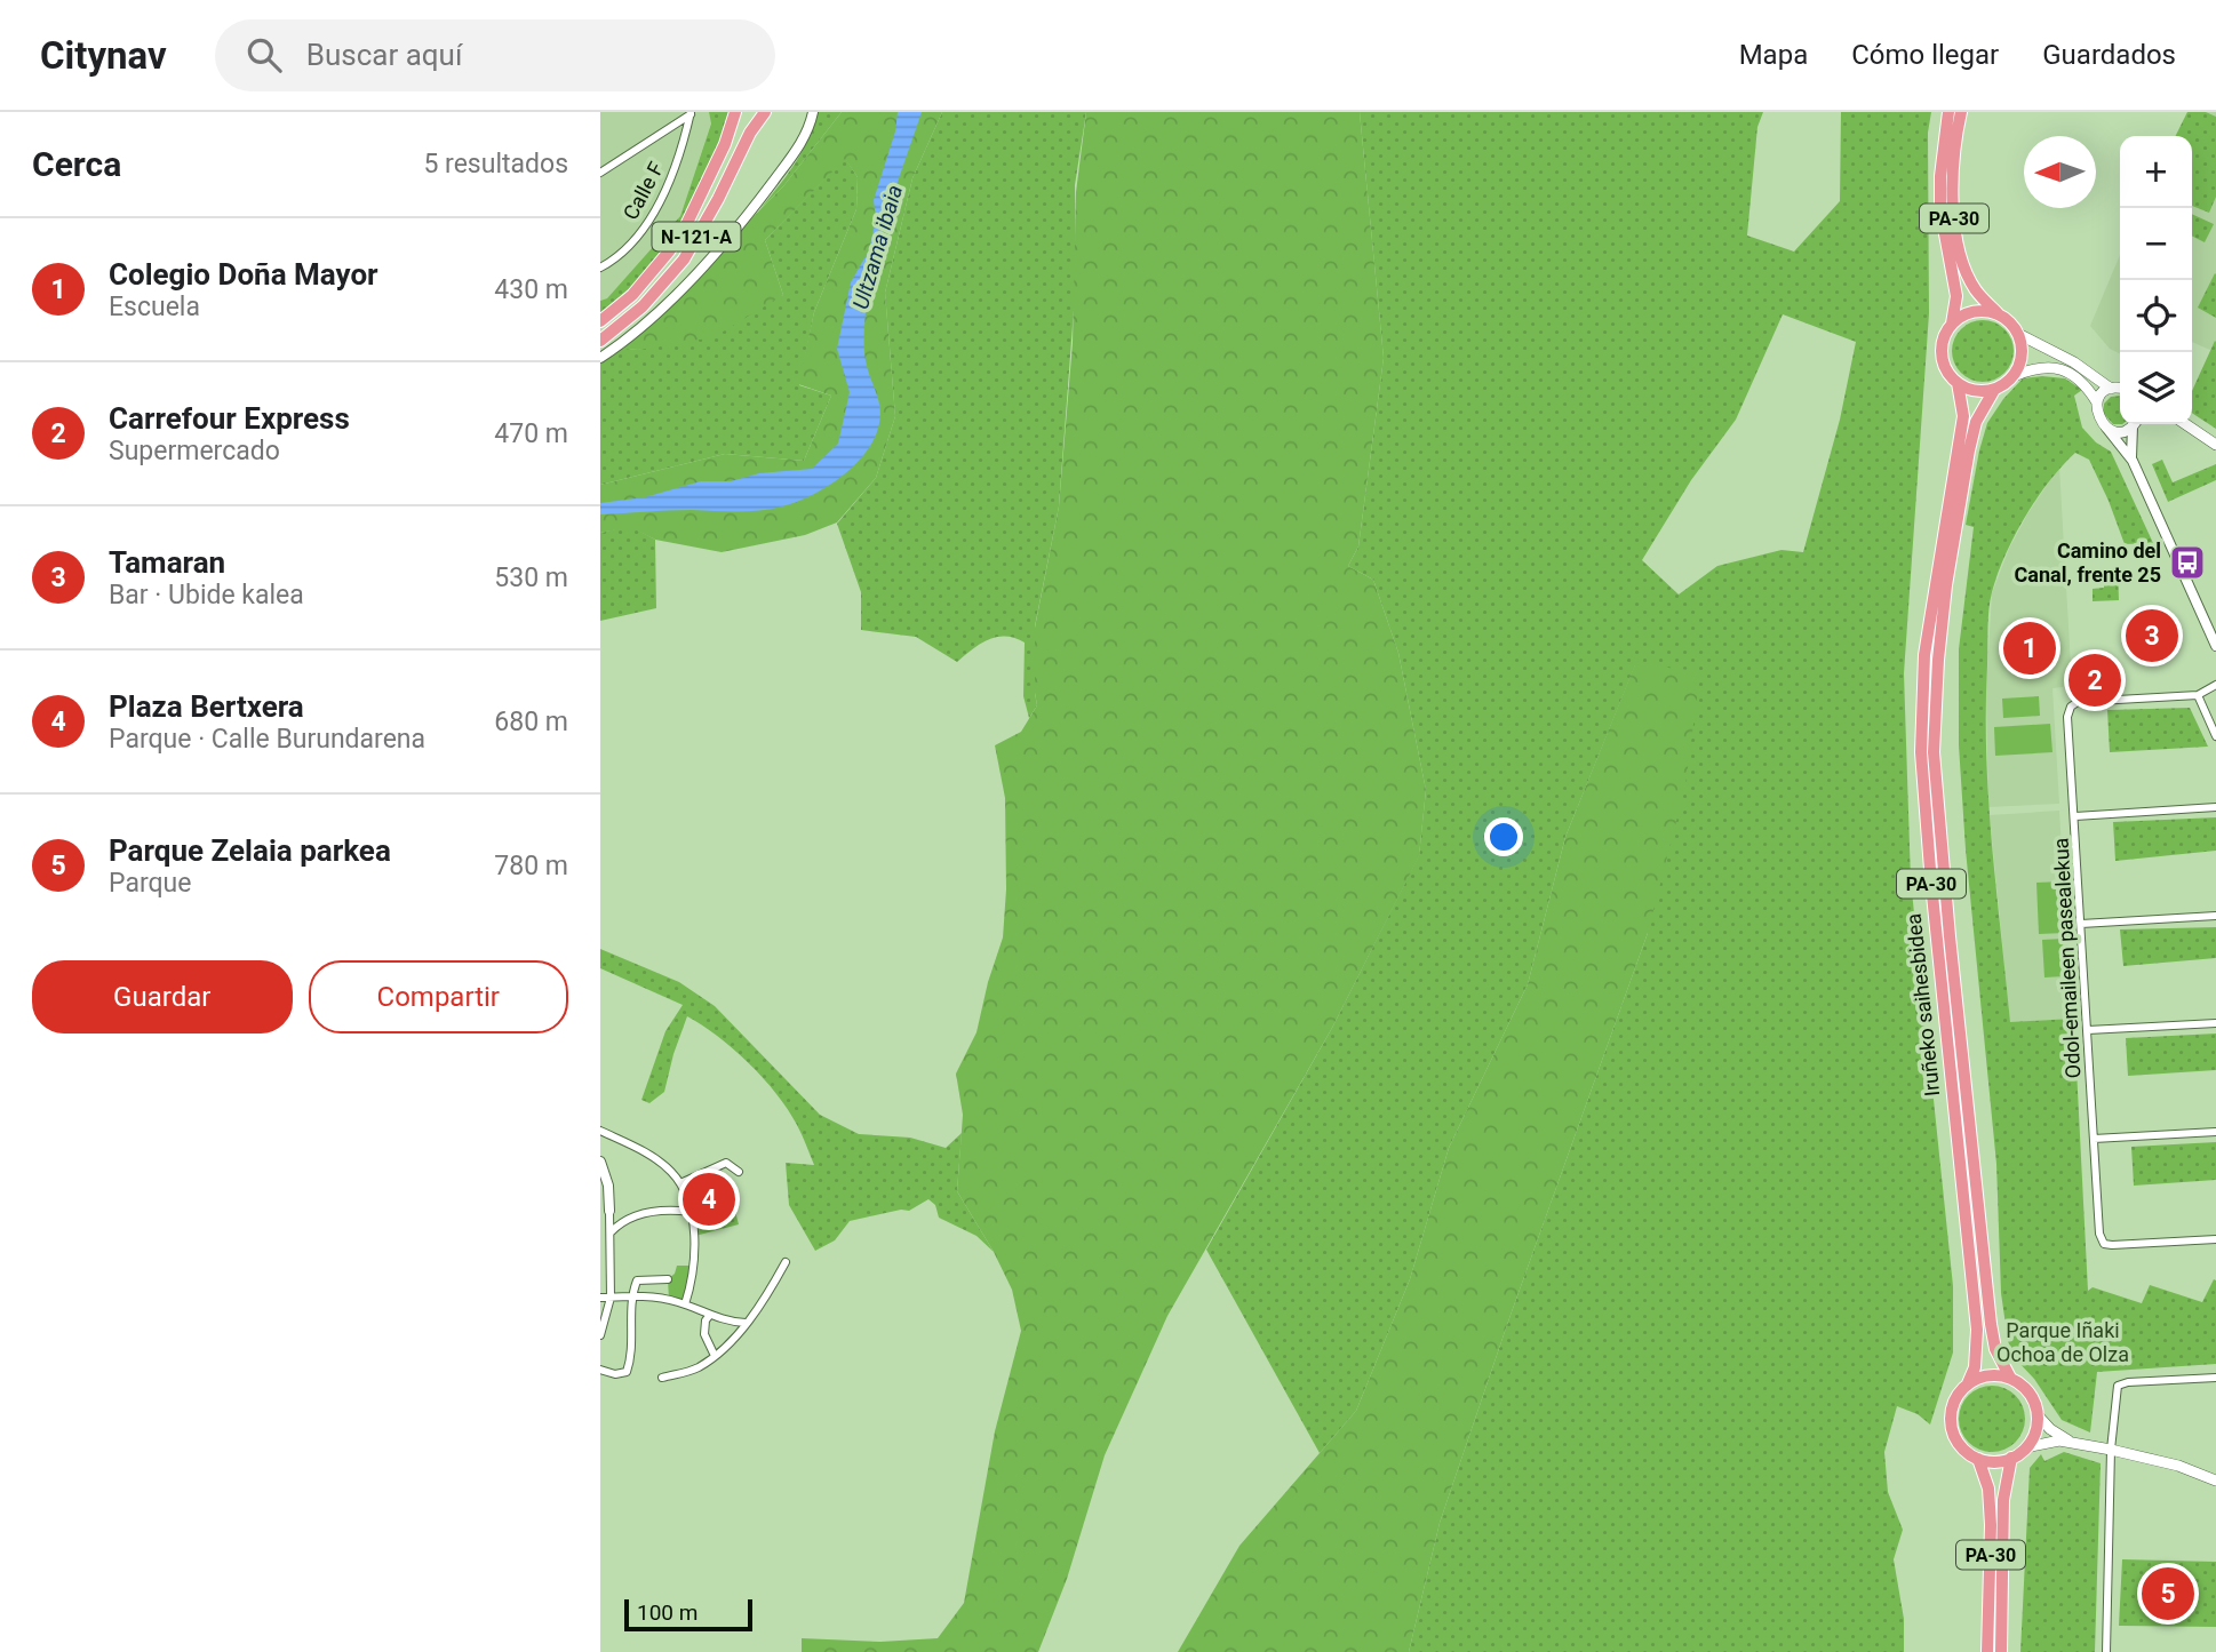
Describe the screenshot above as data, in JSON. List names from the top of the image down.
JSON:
{
  "streets": {
    "highway": ["PA-30", "N-121-A", "Iruñeko saihesbidea"],
    "street": ["Calle F", "Odol-emaileen pasealekua"]
  },
  "crossings": [
    ["PA-30", "Iruñeko saihesbidea"]
  ],
  "water": ["Ultzama ibaia"],
  "parks": ["Parque Iñaki Ochoa de Olza"],
  "places": {
    "bus stop": ["Camino del Canal, frente 25"]
  },
  "scale_bar": "100 m",
  "north": "left",
  "page": {
    "header": "Citynav",
    "search": "Buscar aquí",
    "nav": ["Mapa", "Cómo llegar", "Guardados"],
    "heading": ["Cerca", "5 resultados"],
    "map_buttons": ["+", "−"],
    "list": [
      {
        "mark": "1",
        "name": "Colegio Doña Mayor",
        "note": "Escuela",
        "value": "430 m"
      },
      {
        "mark": "2",
        "name": "Carrefour Express",
        "note": "Supermercado",
        "value": "470 m"
      },
      {
        "mark": "3",
        "name": "Tamaran",
        "note": "Bar · Ubide kalea",
        "value": "530 m"
      },
      {
        "mark": "4",
        "name": "Plaza Bertxera",
        "note": "Parque · Calle Burundarena",
        "value": "680 m"
      },
      {
        "mark": "5",
        "name": "Parque Zelaia parkea",
        "note": "Parque",
        "value": "780 m"
      }
    ],
    "pins": [
      "3",
      "1",
      "2",
      "4",
      "5"
    ],
    "buttons": ["Guardar", "Compartir"],
    "scale": "100 m"
  }
}
